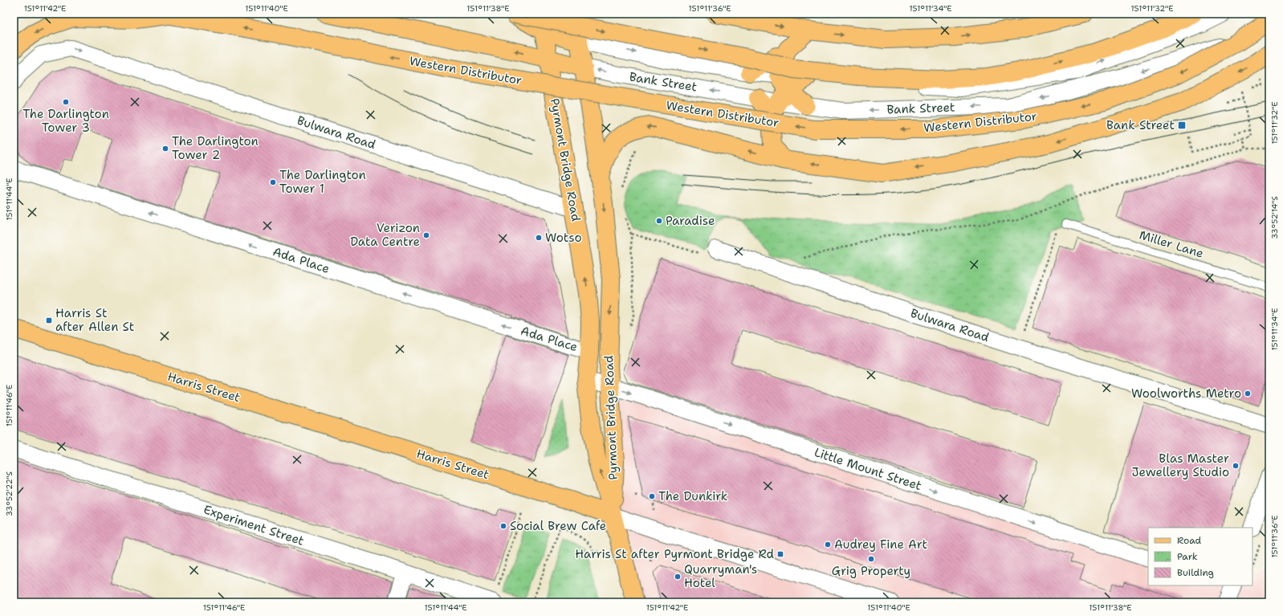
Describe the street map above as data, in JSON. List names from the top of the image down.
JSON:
{
  "streets": {
    "main road": ["Western Distributor", "Pyrmont Bridge Road", "Harris Street"],
    "street": [
      "Bank Street",
      "Bulwara Road",
      "Ada Place",
      "Little Mount Street",
      "Experiment Street"
    ],
    "lane": ["Miller Lane"]
  },
  "crossings": [
    ["Bank Street", "Pyrmont Bridge Road"],
    ["Bulwara Road", "Pyrmont Bridge Road"],
    ["Pyrmont Bridge Road", "Ada Place"],
    ["Pyrmont Bridge Road", "Harris Street"],
    ["Pyrmont Bridge Road", "Little Mount Street"]
  ],
  "one_way": ["Bulwara Road", "Ada Place", "Little Mount Street"],
  "places": {
    "other": [
      "The Darlington Tower 3",
      "The Darlington Tower 2",
      "The Darlington Tower 1",
      "Paradise",
      "Verizon Data Centre",
      "Wotso",
      "Woolworths Metro",
      "Blas Master Jewellery Studio",
      "The Dunkirk",
      "Social Brew Cafe",
      "Audrey Fine Art",
      "Grig Property",
      "Quarryman's Hotel"
    ],
    "transit": ["Bank Street", "Harris St after Allen St", "Harris St after Pyrmont Bridge Rd"]
  },
  "legend": ["Road", "Park", "Building"],
  "coordinates": [
    "151°11'42\"E",
    "151°11'40\"E",
    "151°11'38\"E",
    "151°11'36\"E",
    "151°11'34\"E",
    "151°11'32\"E",
    "151°11'44\"E",
    "33°52'14\"S",
    "151°11'46\"E",
    "33°52'22\"S"
  ]
}
